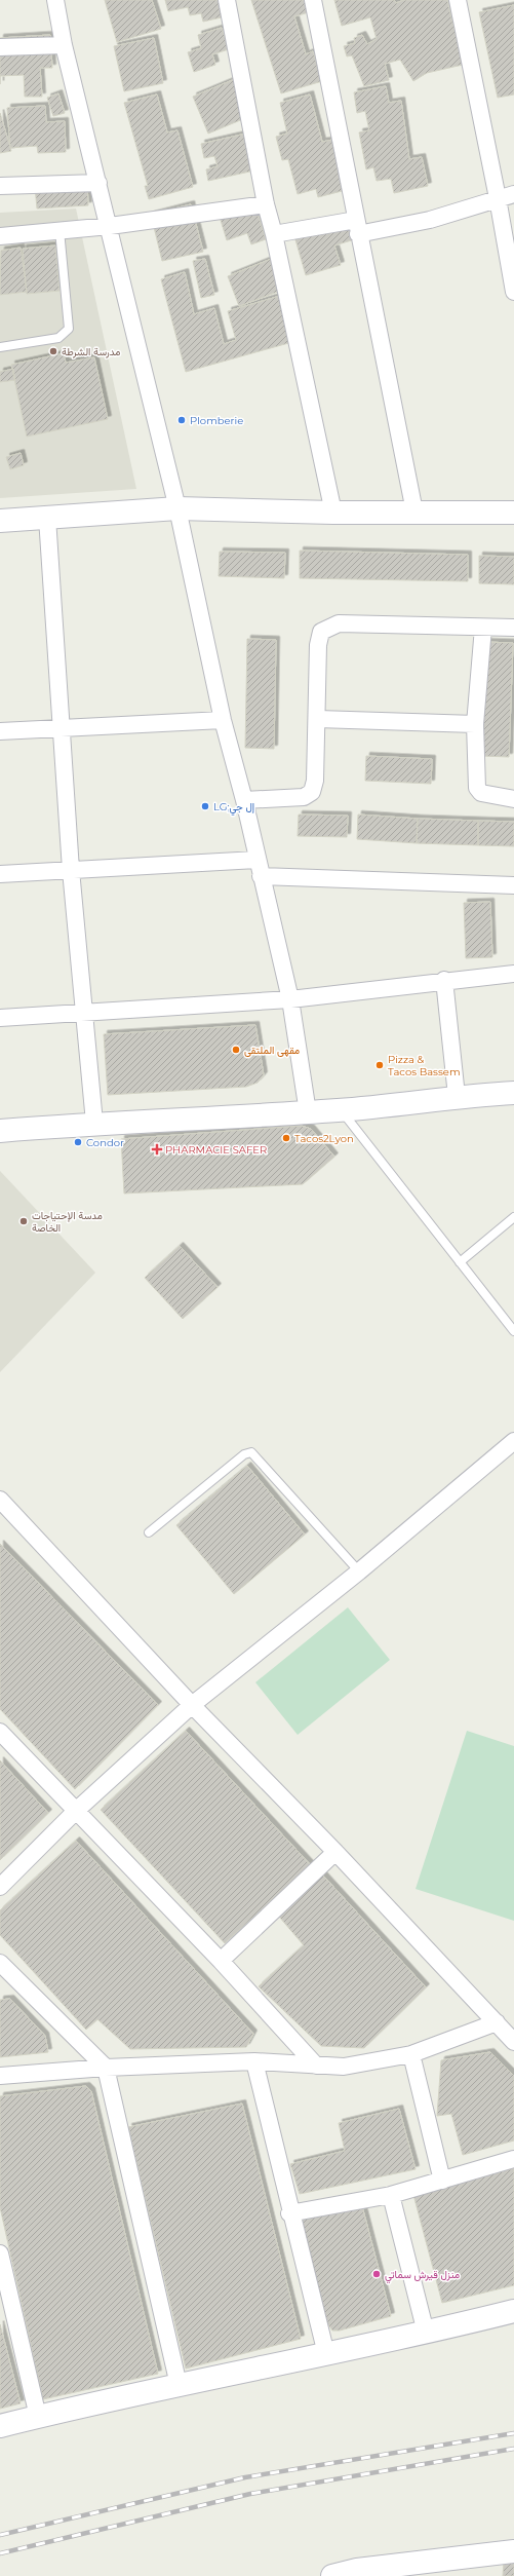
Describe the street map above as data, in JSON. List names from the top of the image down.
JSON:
{
  "places": {
    "other": [
      "مدرسة الشرطة",
      "Plomberie",
      "LG;إل جي",
      "مقهى الملتقى",
      "Pizza & Tacos Bassem",
      "Tacos2Lyon",
      "Condor",
      "مدسة الإحتياجات الخاصة",
      "منزل قيرش سماتي"
    ],
    "health": ["PHARMACIE SAFER"]
  }
}
